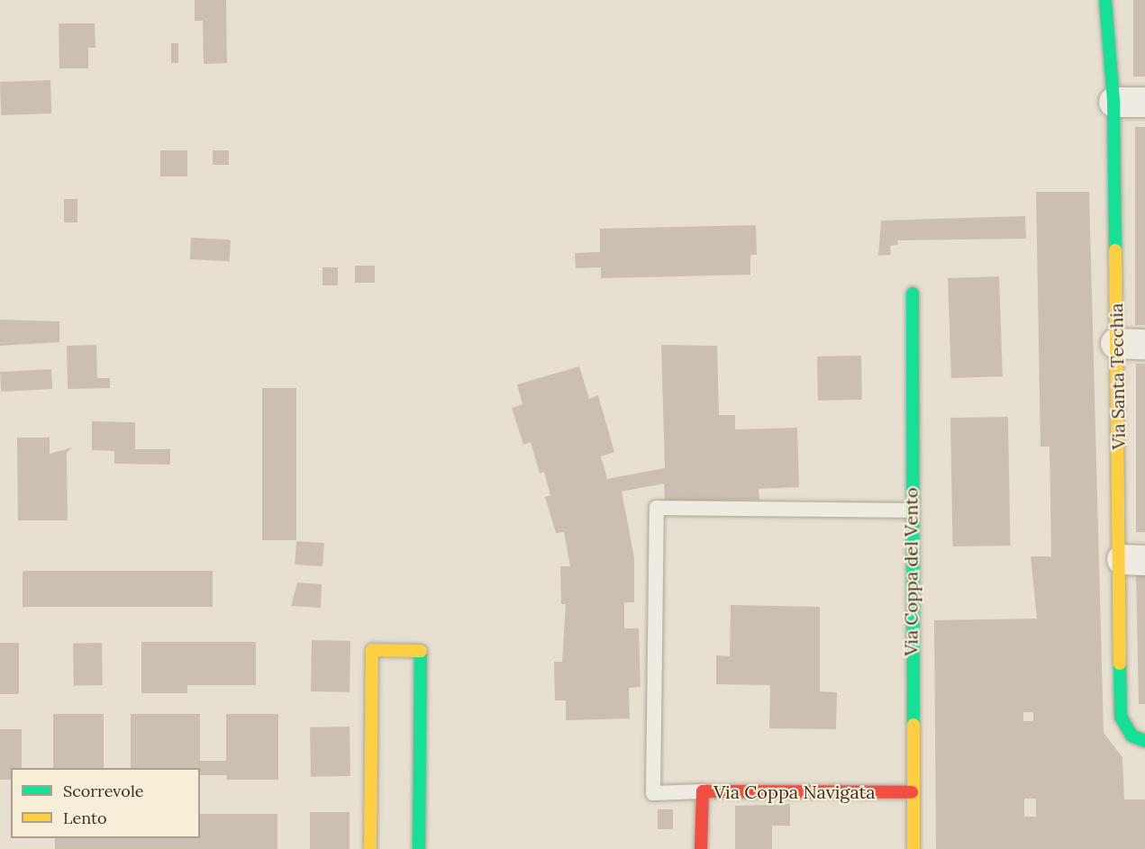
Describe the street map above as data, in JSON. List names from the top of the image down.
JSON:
{
  "streets": {
    "street": ["Via Santa Tecchia", "Via Coppa del Vento", "Via Coppa Navigata"]
  },
  "crossings": [
    ["Via Coppa del Vento", "Via Coppa Navigata"]
  ],
  "legend": ["Scorrevole", "Lento"]
}
